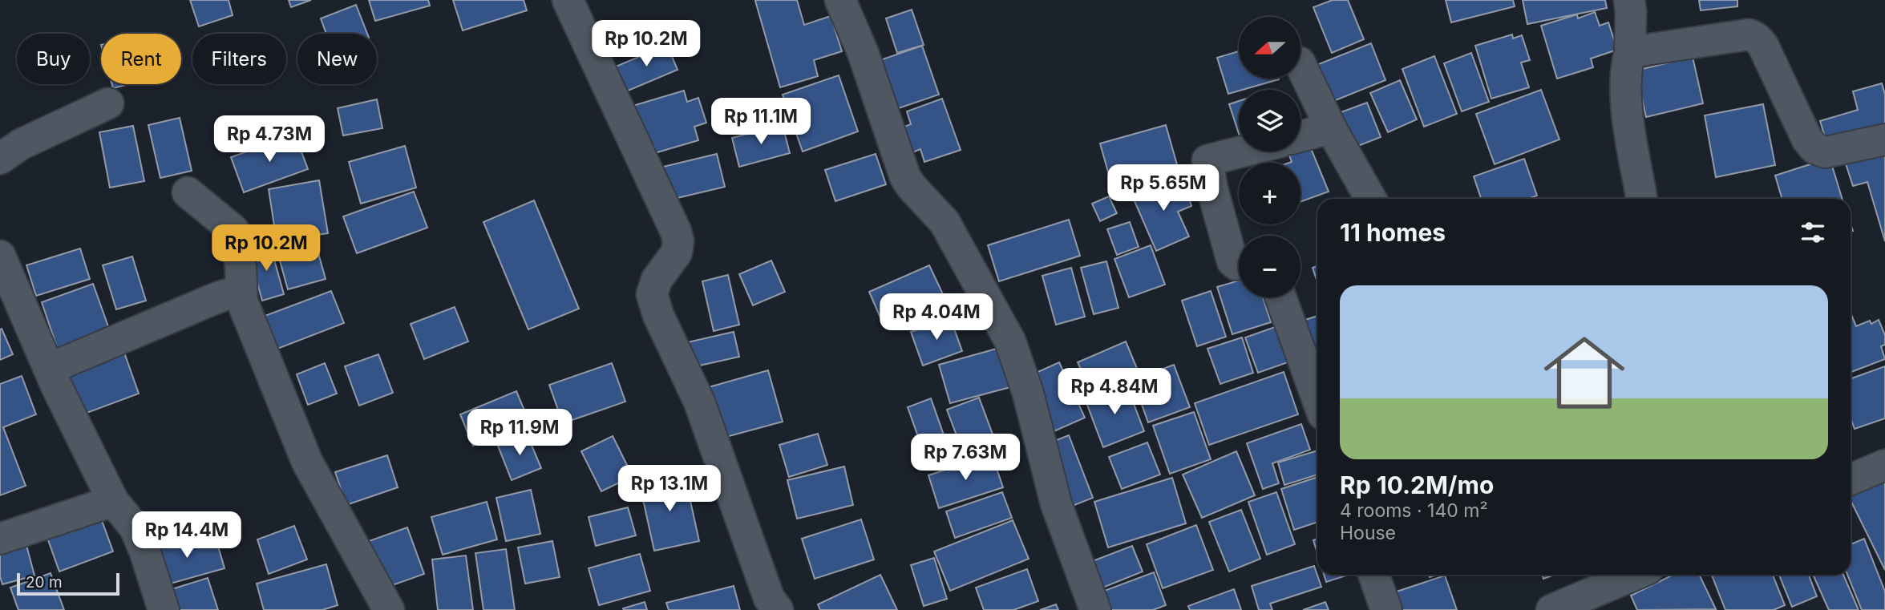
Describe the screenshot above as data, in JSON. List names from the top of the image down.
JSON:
{
  "scale_bar": "20 m",
  "north": "left",
  "page": {
    "map_buttons": ["+", "−"],
    "price": [
      "Rp 10.2M",
      "Rp 11.1M",
      "Rp 4.73M",
      "Rp 5.65M",
      "Rp 10.2M",
      "Rp 4.04M",
      "Rp 4.84M",
      "Rp 11.9M",
      "Rp 7.63M",
      "Rp 13.1M",
      "Rp 14.4M"
    ],
    "chip": [
      "Buy",
      "Rent",
      "Filters",
      "New"
    ],
    "heading": "11 homes",
    "list": [
      {
        "name": "Rp 10.2M/mo",
        "note": "4 rooms · 140 m² · House"
      }
    ],
    "scale": "20 m"
  }
}
